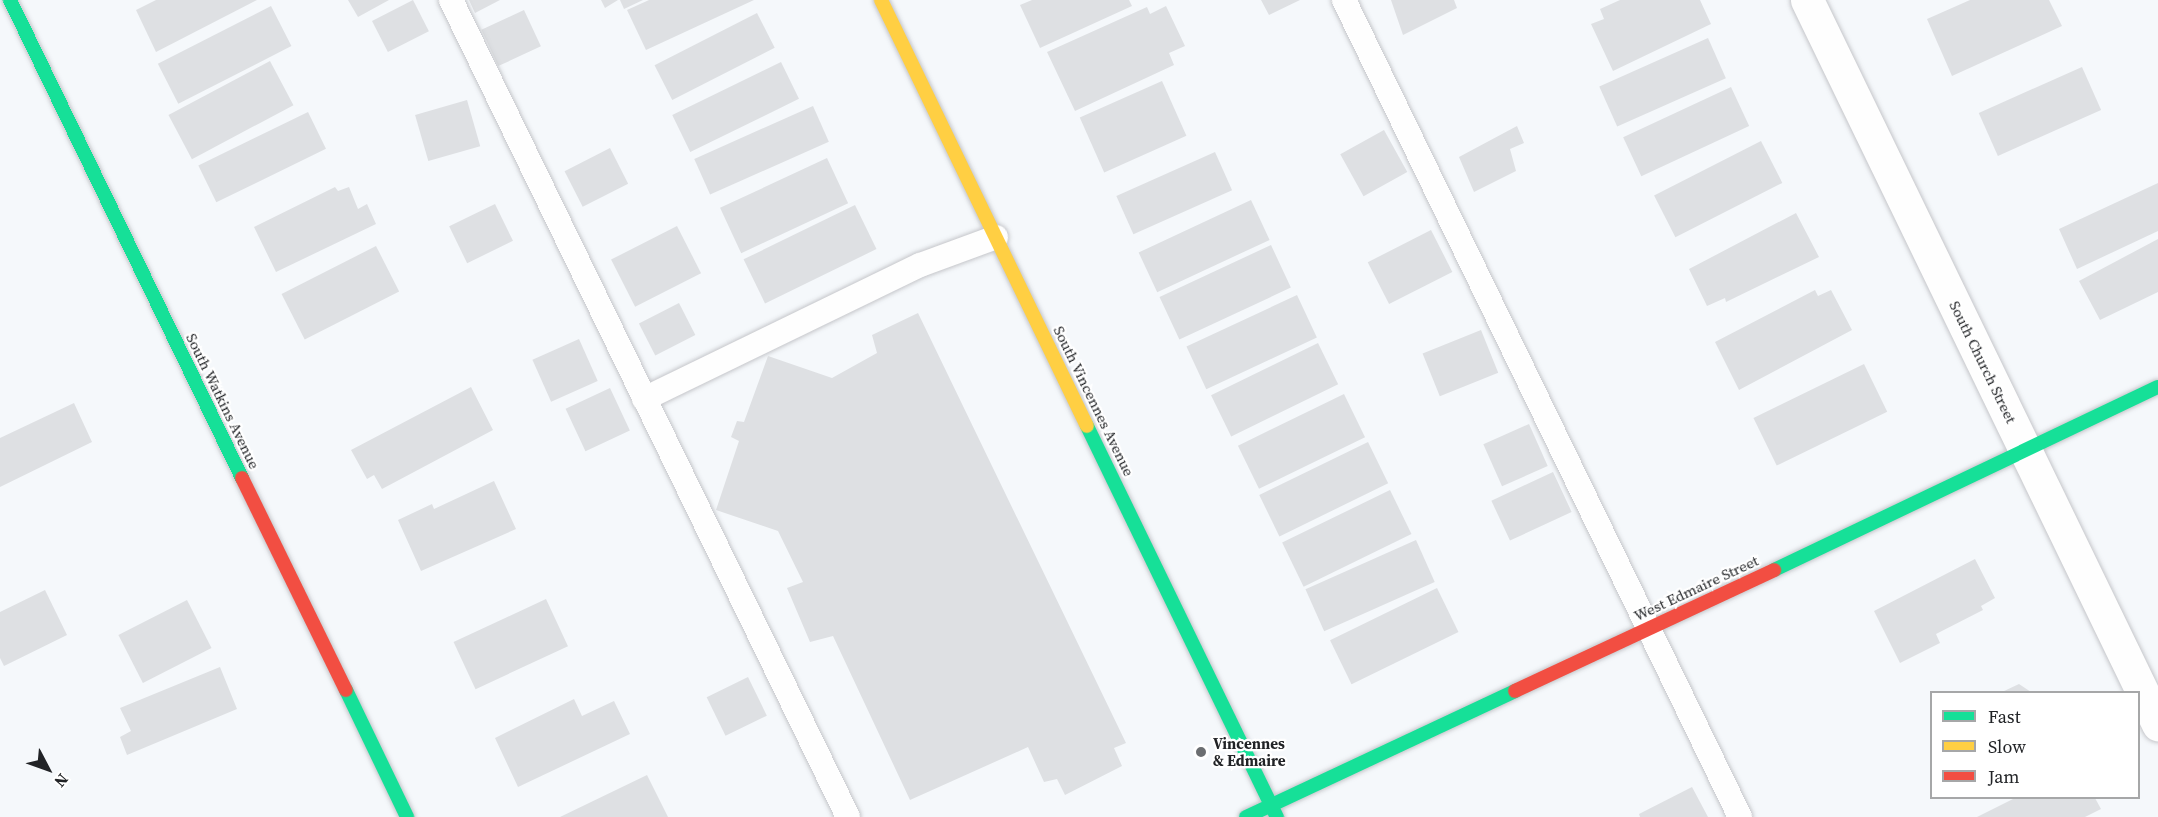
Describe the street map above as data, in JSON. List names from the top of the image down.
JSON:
{
  "streets": {
    "street": [
      "South Church Street",
      "South Watkins Avenue",
      "South Vincennes Avenue",
      "West Edmaire Street"
    ]
  },
  "crossings": [
    ["South Church Street", "West Edmaire Street"],
    ["South Vincennes Avenue", "West Edmaire Street"]
  ],
  "places": ["Vincennes & Edmaire"],
  "legend": ["Fast", "Slow", "Jam"],
  "north": "bottom right"
}
